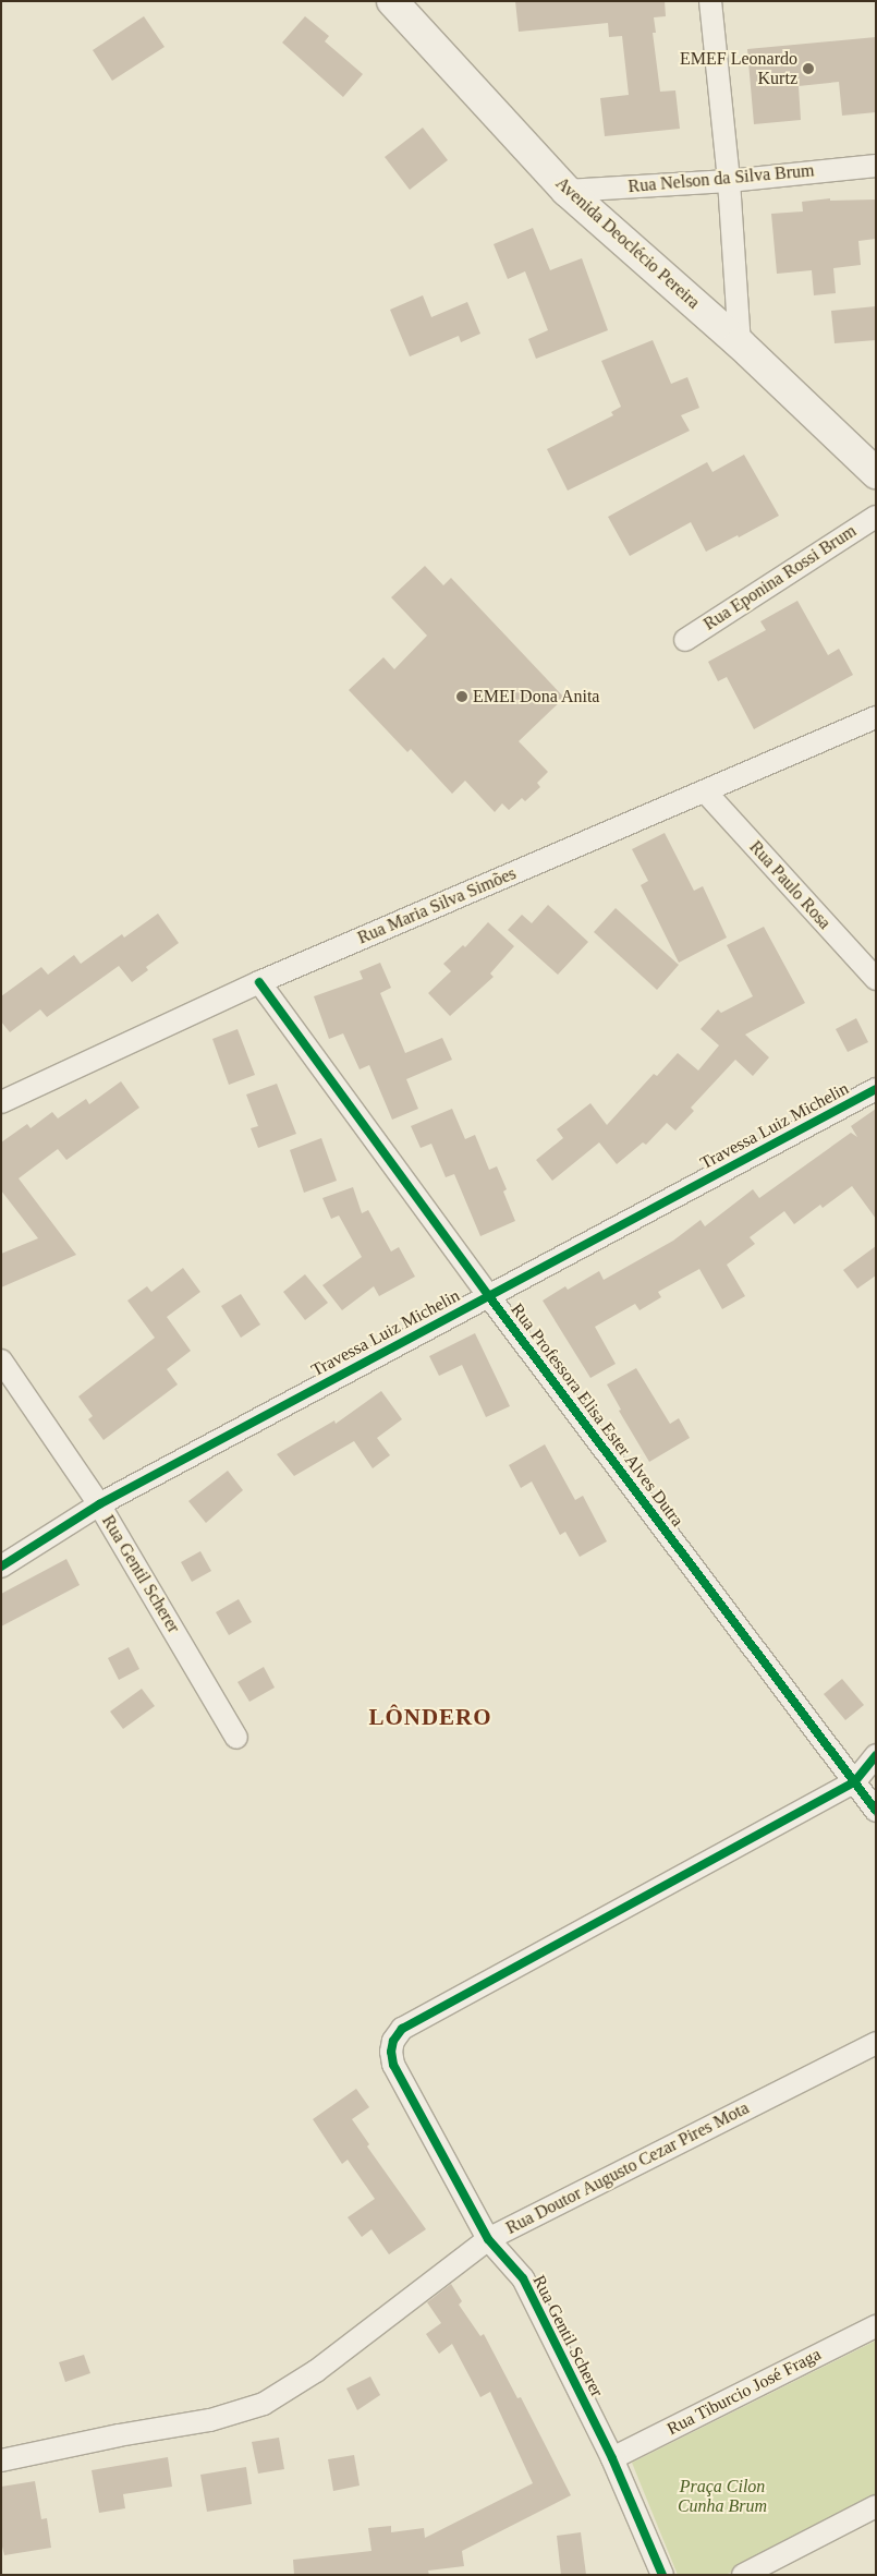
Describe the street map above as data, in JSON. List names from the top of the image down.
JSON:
{
  "streets": {
    "street": [
      "Rua Nelson da Silva Brum",
      "Avenida Deoclécio Pereira",
      "Rua Eponina Rossi Brum",
      "Rua Paulo Rosa",
      "Rua Maria Silva Simões",
      "Travessa Luiz Michelin",
      "Rua Professora Elisa Ester Alves Dutra",
      "Rua Gentil Scherer",
      "Rua Doutor Augusto Cezar Pires Mota",
      "Rua Tiburcio José Fraga"
    ]
  },
  "crossings": [
    ["Rua Nelson da Silva Brum", "Avenida Deoclécio Pereira"],
    ["Rua Paulo Rosa", "Rua Maria Silva Simões"],
    ["Rua Maria Silva Simões", "Rua Professora Elisa Ester Alves Dutra"],
    ["Travessa Luiz Michelin", "Rua Professora Elisa Ester Alves Dutra"],
    ["Travessa Luiz Michelin", "Rua Gentil Scherer"],
    ["Rua Professora Elisa Ester Alves Dutra", "Rua Gentil Scherer"],
    ["Rua Gentil Scherer", "Rua Doutor Augusto Cezar Pires Mota"],
    ["Rua Gentil Scherer", "Rua Tiburcio José Fraga"]
  ],
  "districts": ["LÔNDERO"],
  "parks": ["Praça Cilon Cunha Brum"],
  "places": ["EMEF Leonardo Kurtz", "EMEI Dona Anita"]
}
